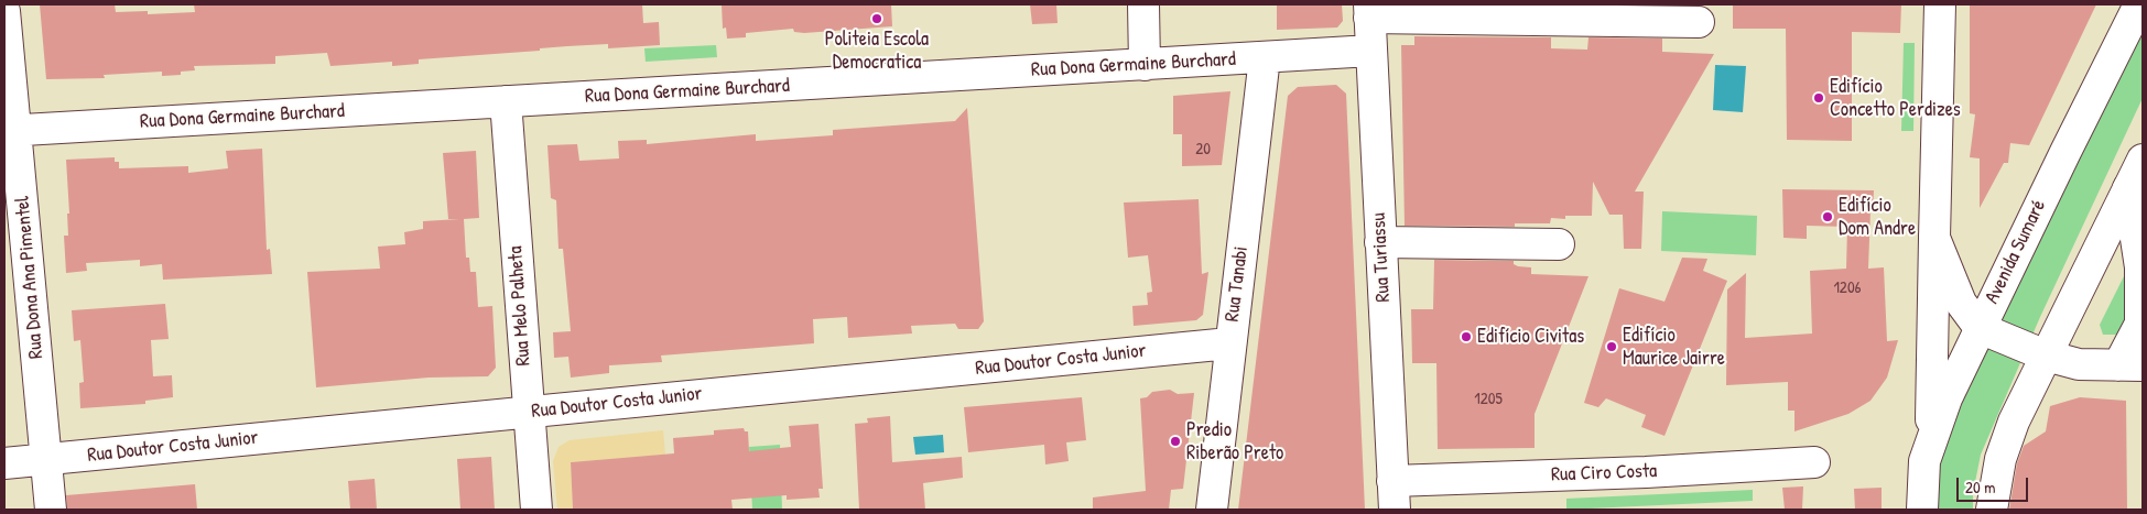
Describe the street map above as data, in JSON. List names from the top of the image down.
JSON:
{
  "streets": {
    "street": [
      "Rua Dona Germaine Burchard",
      "Avenida Sumaré",
      "Rua Turiassu",
      "Rua Dona Ana Pimentel",
      "Rua Tanabi",
      "Rua Melo Palheta",
      "Rua Doutor Costa Junior",
      "Rua Ciro Costa"
    ]
  },
  "crossings": [
    ["Rua Dona Germaine Burchard", "Rua Turiassu"],
    ["Rua Dona Germaine Burchard", "Rua Dona Ana Pimentel"],
    ["Rua Dona Germaine Burchard", "Rua Tanabi"],
    ["Rua Dona Germaine Burchard", "Rua Melo Palheta"],
    ["Rua Turiassu", "Rua Ciro Costa"],
    ["Rua Dona Ana Pimentel", "Rua Doutor Costa Junior"],
    ["Rua Tanabi", "Rua Doutor Costa Junior"],
    ["Rua Melo Palheta", "Rua Doutor Costa Junior"]
  ],
  "places": [
    "Politeia Escola Democratica",
    "Edifício Concetto Perdizes",
    "Edifício Dom Andre",
    "Edifício Civitas",
    "Edifício Maurice Jairre",
    "Predio Riberão Preto"
  ],
  "house_numbers": ["20", "1206", "1205"],
  "scale_bar": "20 m"
}
